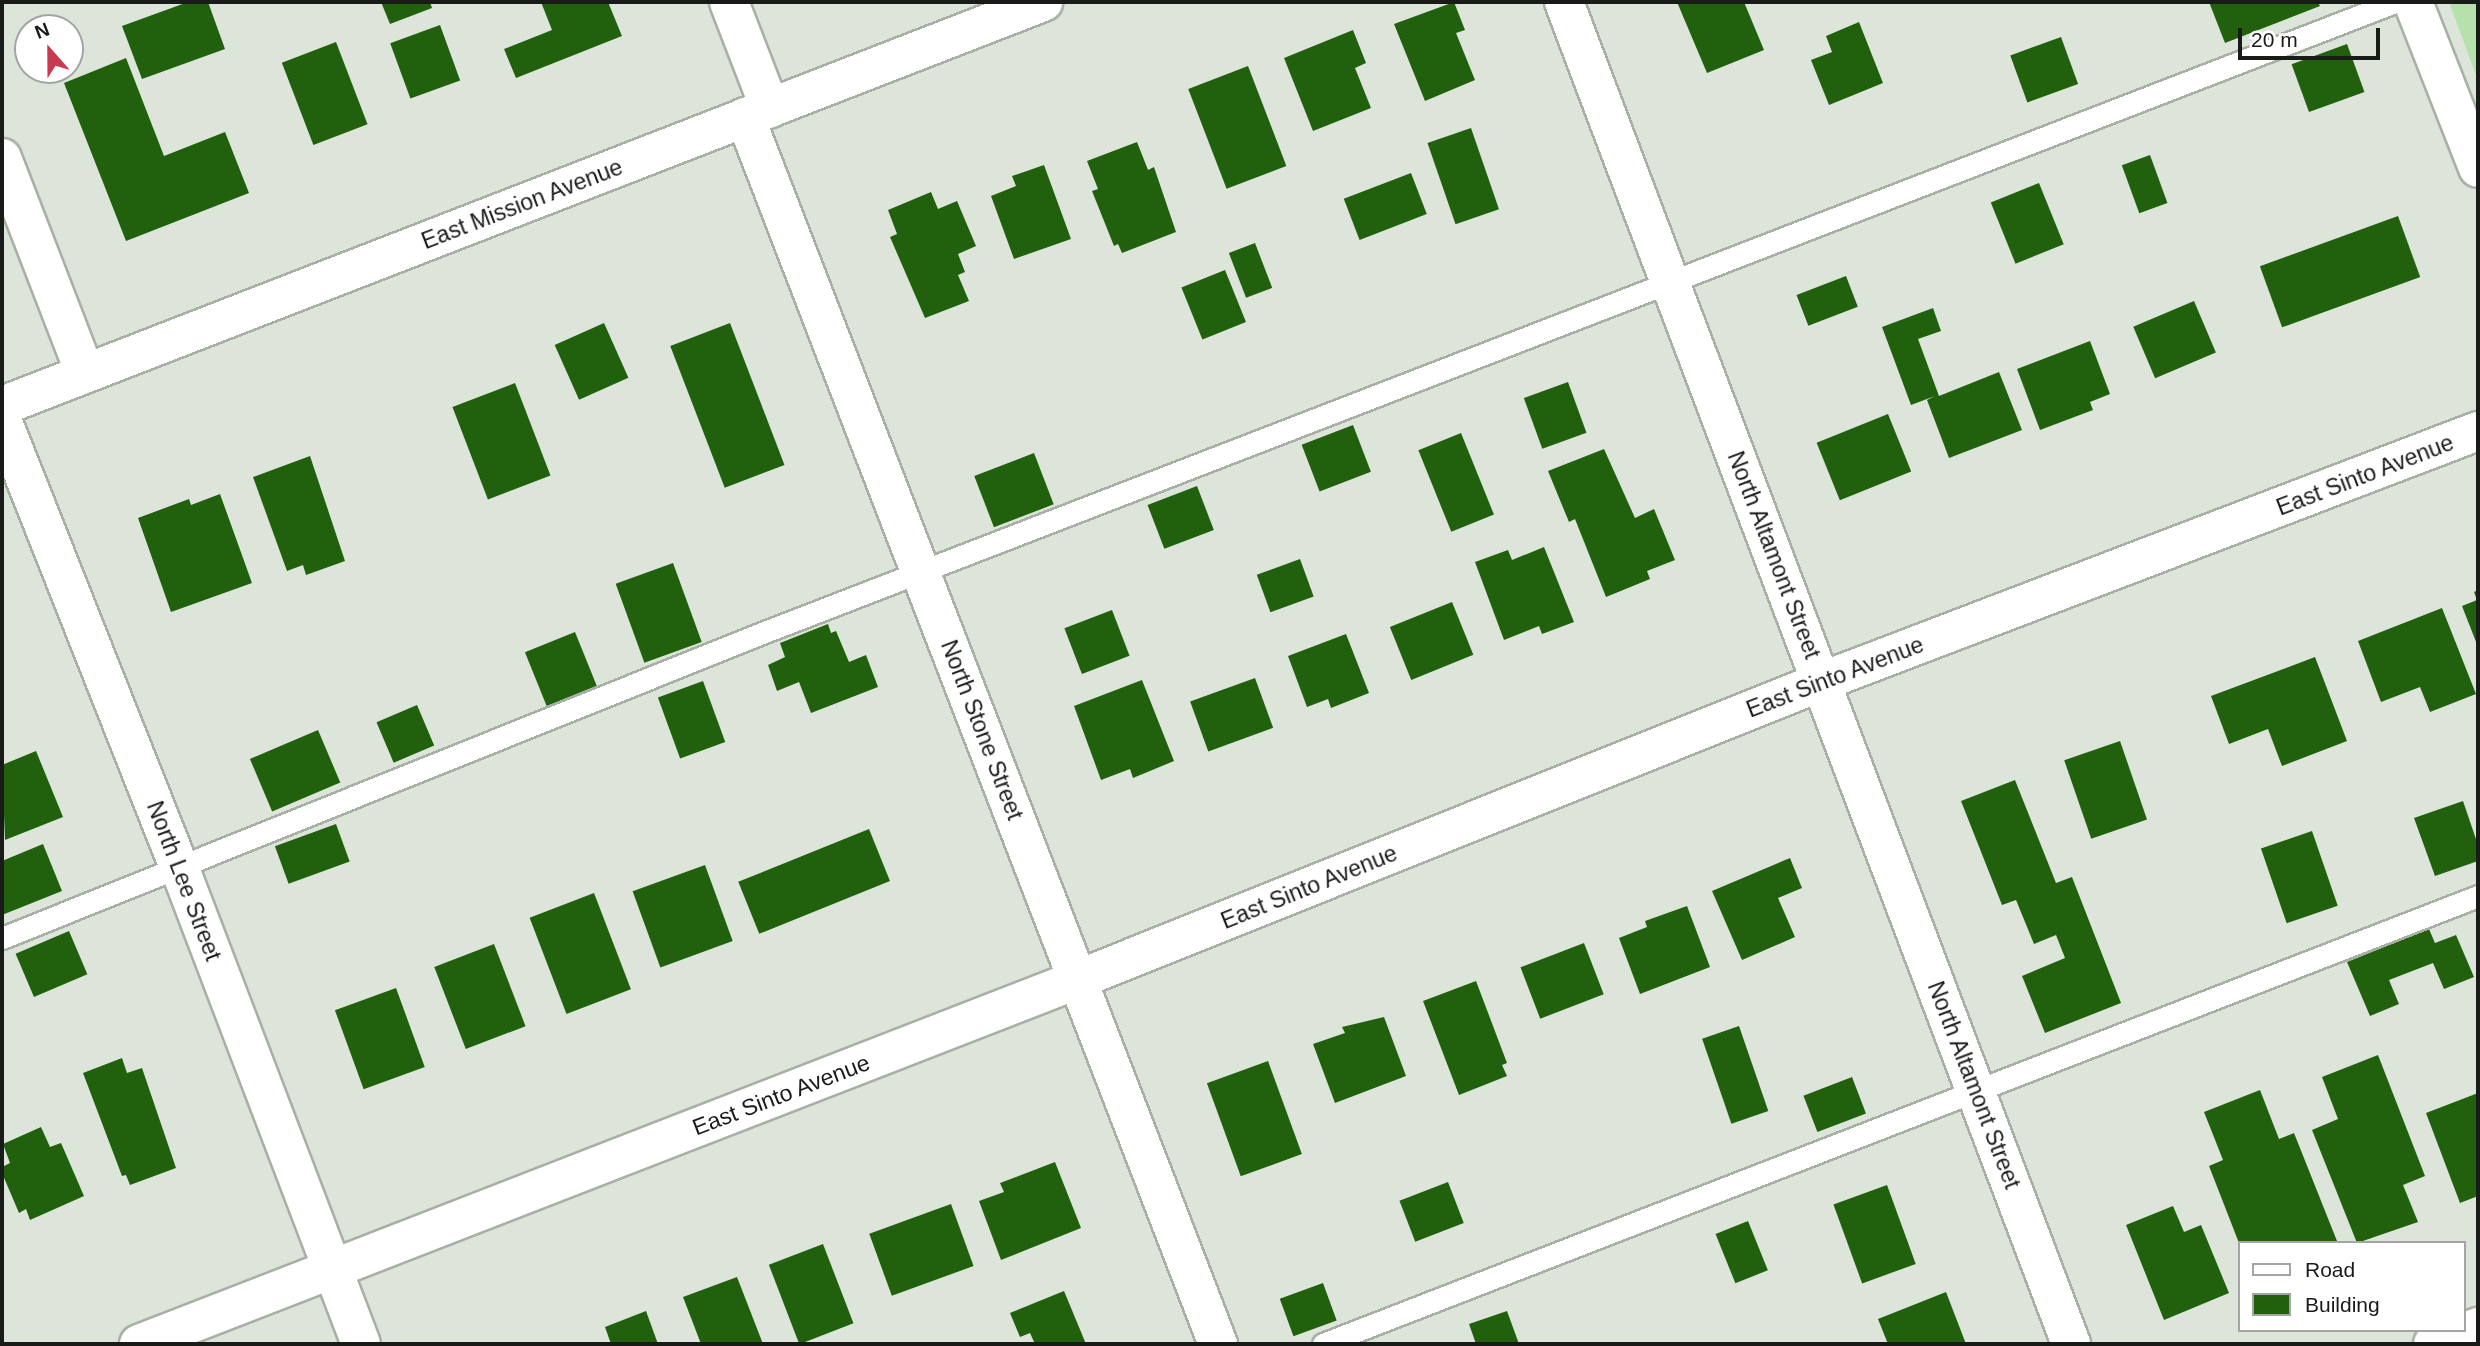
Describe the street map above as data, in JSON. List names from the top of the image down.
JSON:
{
  "streets": {
    "street": [
      "East Mission Avenue",
      "East Sinto Avenue",
      "North Altamont Street",
      "North Stone Street",
      "North Lee Street"
    ]
  },
  "crossings": [
    ["East Mission Avenue", "North Stone Street"],
    ["East Sinto Avenue", "North Altamont Street"],
    ["East Sinto Avenue", "North Stone Street"],
    ["East Sinto Avenue", "North Lee Street"]
  ],
  "legend": ["Road", "Building"],
  "scale_bar": "20 m",
  "north": "top"
}
